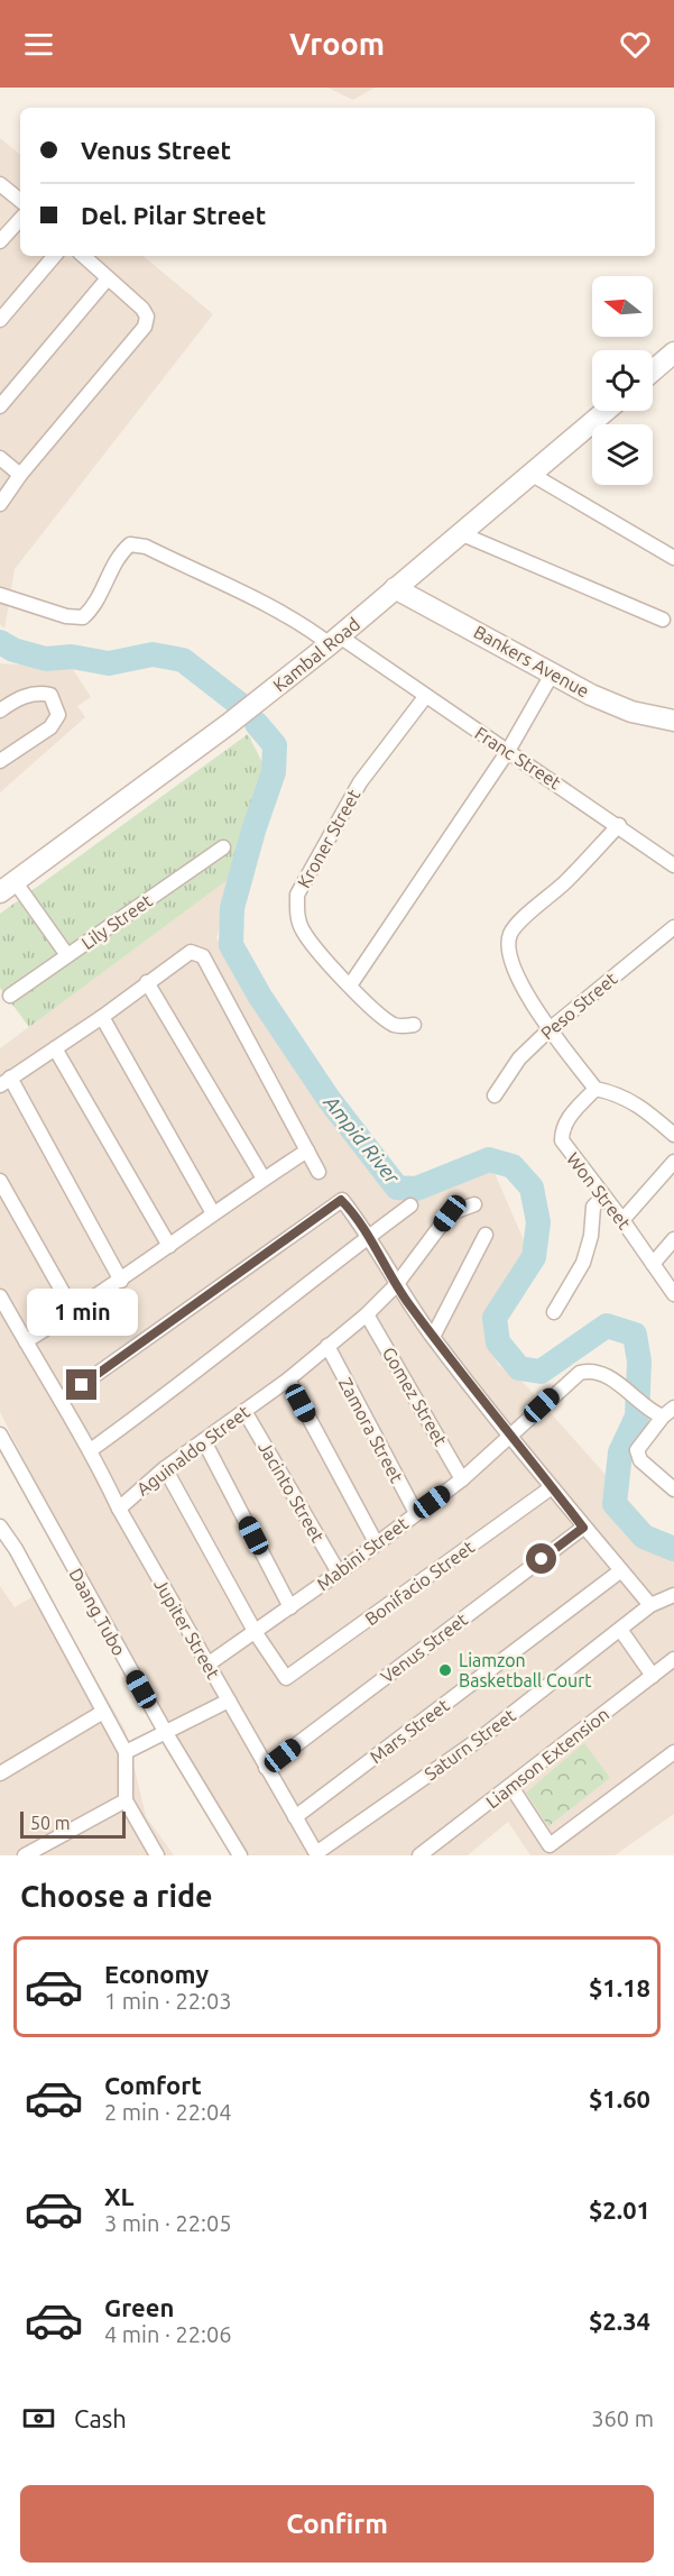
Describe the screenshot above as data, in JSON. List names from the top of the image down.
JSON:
{
  "streets": {
    "main road": ["Kambal Road", "Bankers Avenue"],
    "street": [
      "Franc Street",
      "Kroner Street",
      "Lily Street",
      "Peso Street",
      "Won Street",
      "Gomez Street",
      "Zamora Street",
      "Aguinaldo Street",
      "Jacinto Street",
      "Mabini Street",
      "Bonifacio Street",
      "Daang Tubo",
      "Jupiter Street",
      "Venus Street",
      "Mars Street",
      "Saturn Street",
      "Liamson Extension"
    ]
  },
  "crossings": [
    ["Kambal Road", "Bankers Avenue"],
    ["Kambal Road", "Franc Street"],
    ["Franc Street", "Kroner Street"],
    ["Gomez Street", "Aguinaldo Street"],
    ["Gomez Street", "Mabini Street"],
    ["Zamora Street", "Aguinaldo Street"],
    ["Zamora Street", "Mabini Street"],
    ["Aguinaldo Street", "Jacinto Street"],
    ["Aguinaldo Street", "Jupiter Street"],
    ["Jacinto Street", "Mabini Street"],
    ["Mabini Street", "Bonifacio Street"],
    ["Mabini Street", "Jupiter Street"],
    ["Jupiter Street", "Venus Street"],
    ["Jupiter Street", "Mars Street"],
    ["Jupiter Street", "Saturn Street"]
  ],
  "water": ["Ampid River"],
  "places": ["Liamzon Basketball Court"],
  "scale_bar": "50 m",
  "north": "left",
  "page": {
    "header": "Vroom",
    "banner": ["Venus Street", "Del. Pilar Street"],
    "bubble": "1 min",
    "scale": "50 m",
    "heading": "Choose a ride",
    "list": [
      {
        "name": "Economy",
        "note": "1 min · 22:03",
        "value": "$1.18"
      },
      {
        "name": "Comfort",
        "note": "2 min · 22:04",
        "value": "$1.60"
      },
      {
        "name": "XL",
        "note": "3 min · 22:05",
        "value": "$2.01"
      },
      {
        "name": "Green",
        "note": "4 min · 22:06",
        "value": "$2.34"
      }
    ],
    "pay": ["Cash", "360 m"],
    "buttons": "Confirm"
  }
}
